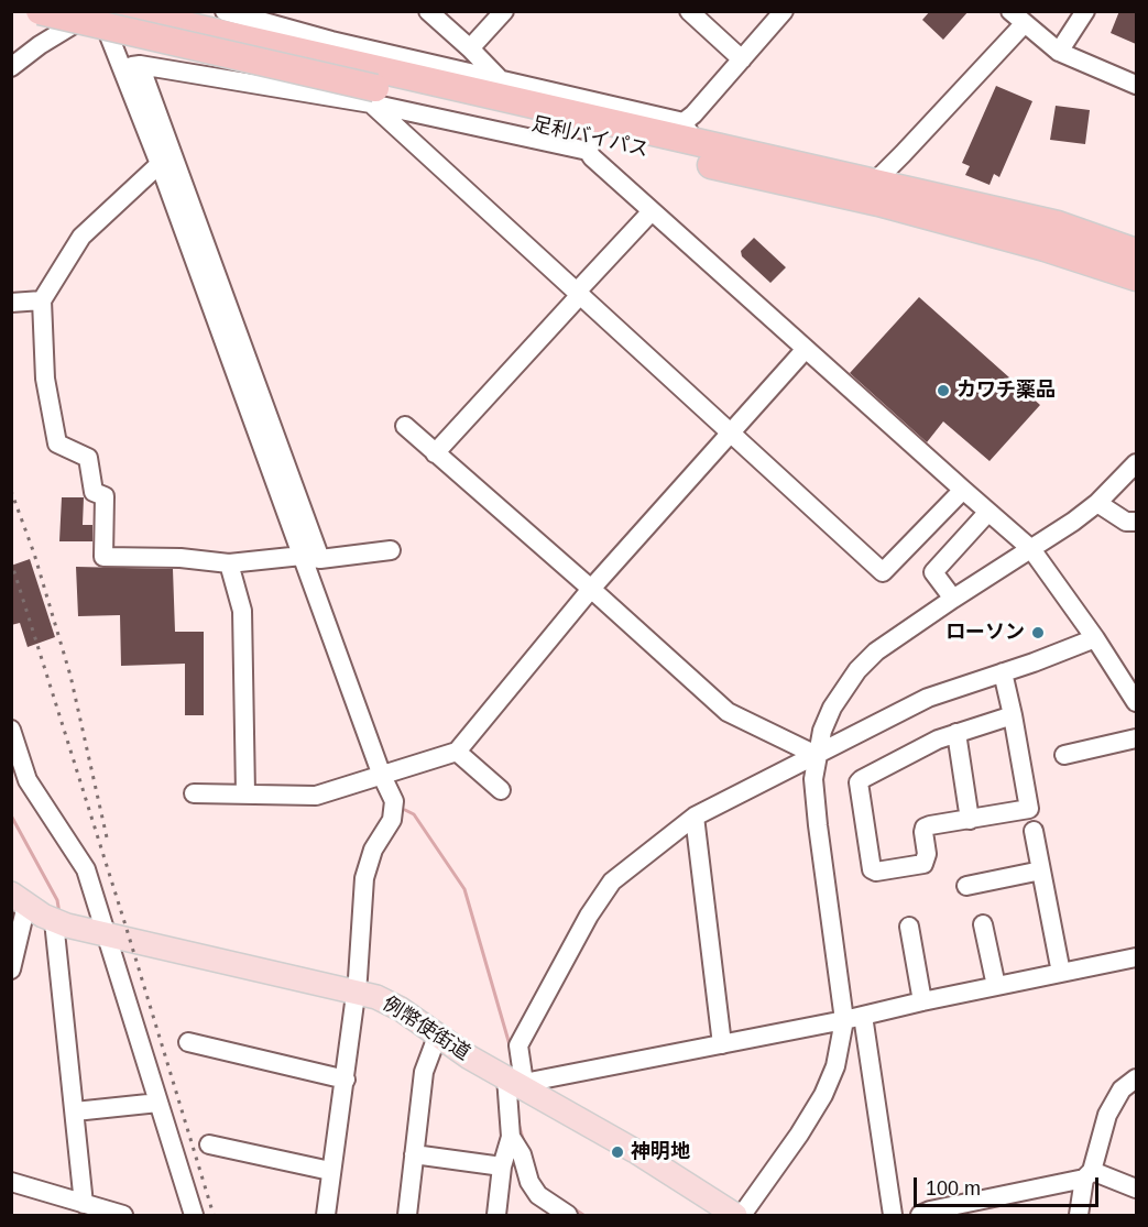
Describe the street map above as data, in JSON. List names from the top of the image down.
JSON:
{
  "streets": {
    "highway": ["足利バイパス"],
    "main road": ["例幣使街道"]
  },
  "places": ["カワチ薬品", "ローソン", "神明地"],
  "scale_bar": "100 m"
}
